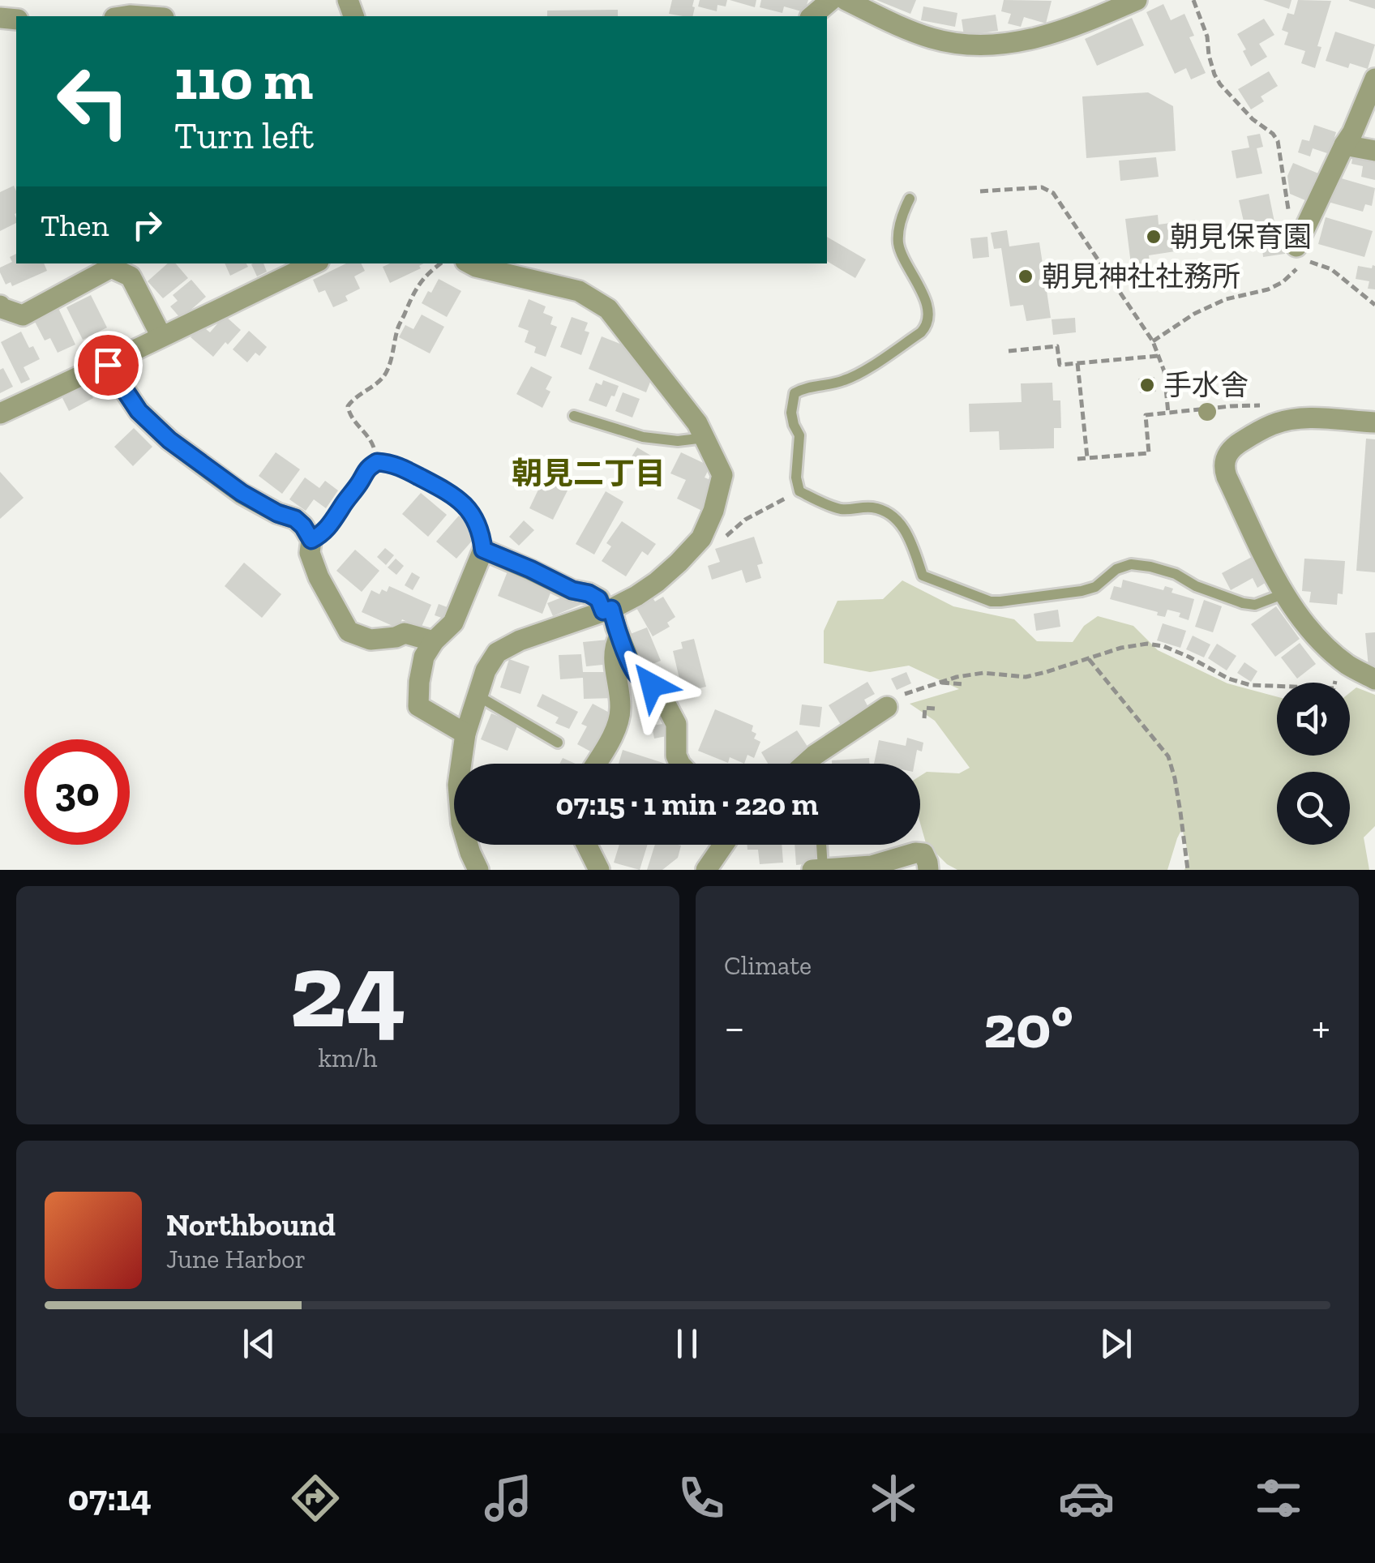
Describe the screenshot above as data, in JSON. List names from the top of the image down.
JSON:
{
  "districts": ["朝見二丁目"],
  "places": ["朝見保育園", "朝見神社社務所", "手水舎"],
  "page": {
    "turn": ["110 m", "Turn left"],
    "then": "Then",
    "limit": "30",
    "trip": "07:15 · 1 min · 220 m",
    "tile": [
      ["24", "km/h"],
      "Climate"
    ],
    "heat": ["−", "20°", "+"],
    "song": ["Northbound", "June Harbor"],
    "tabs": "07:14"
  }
}
